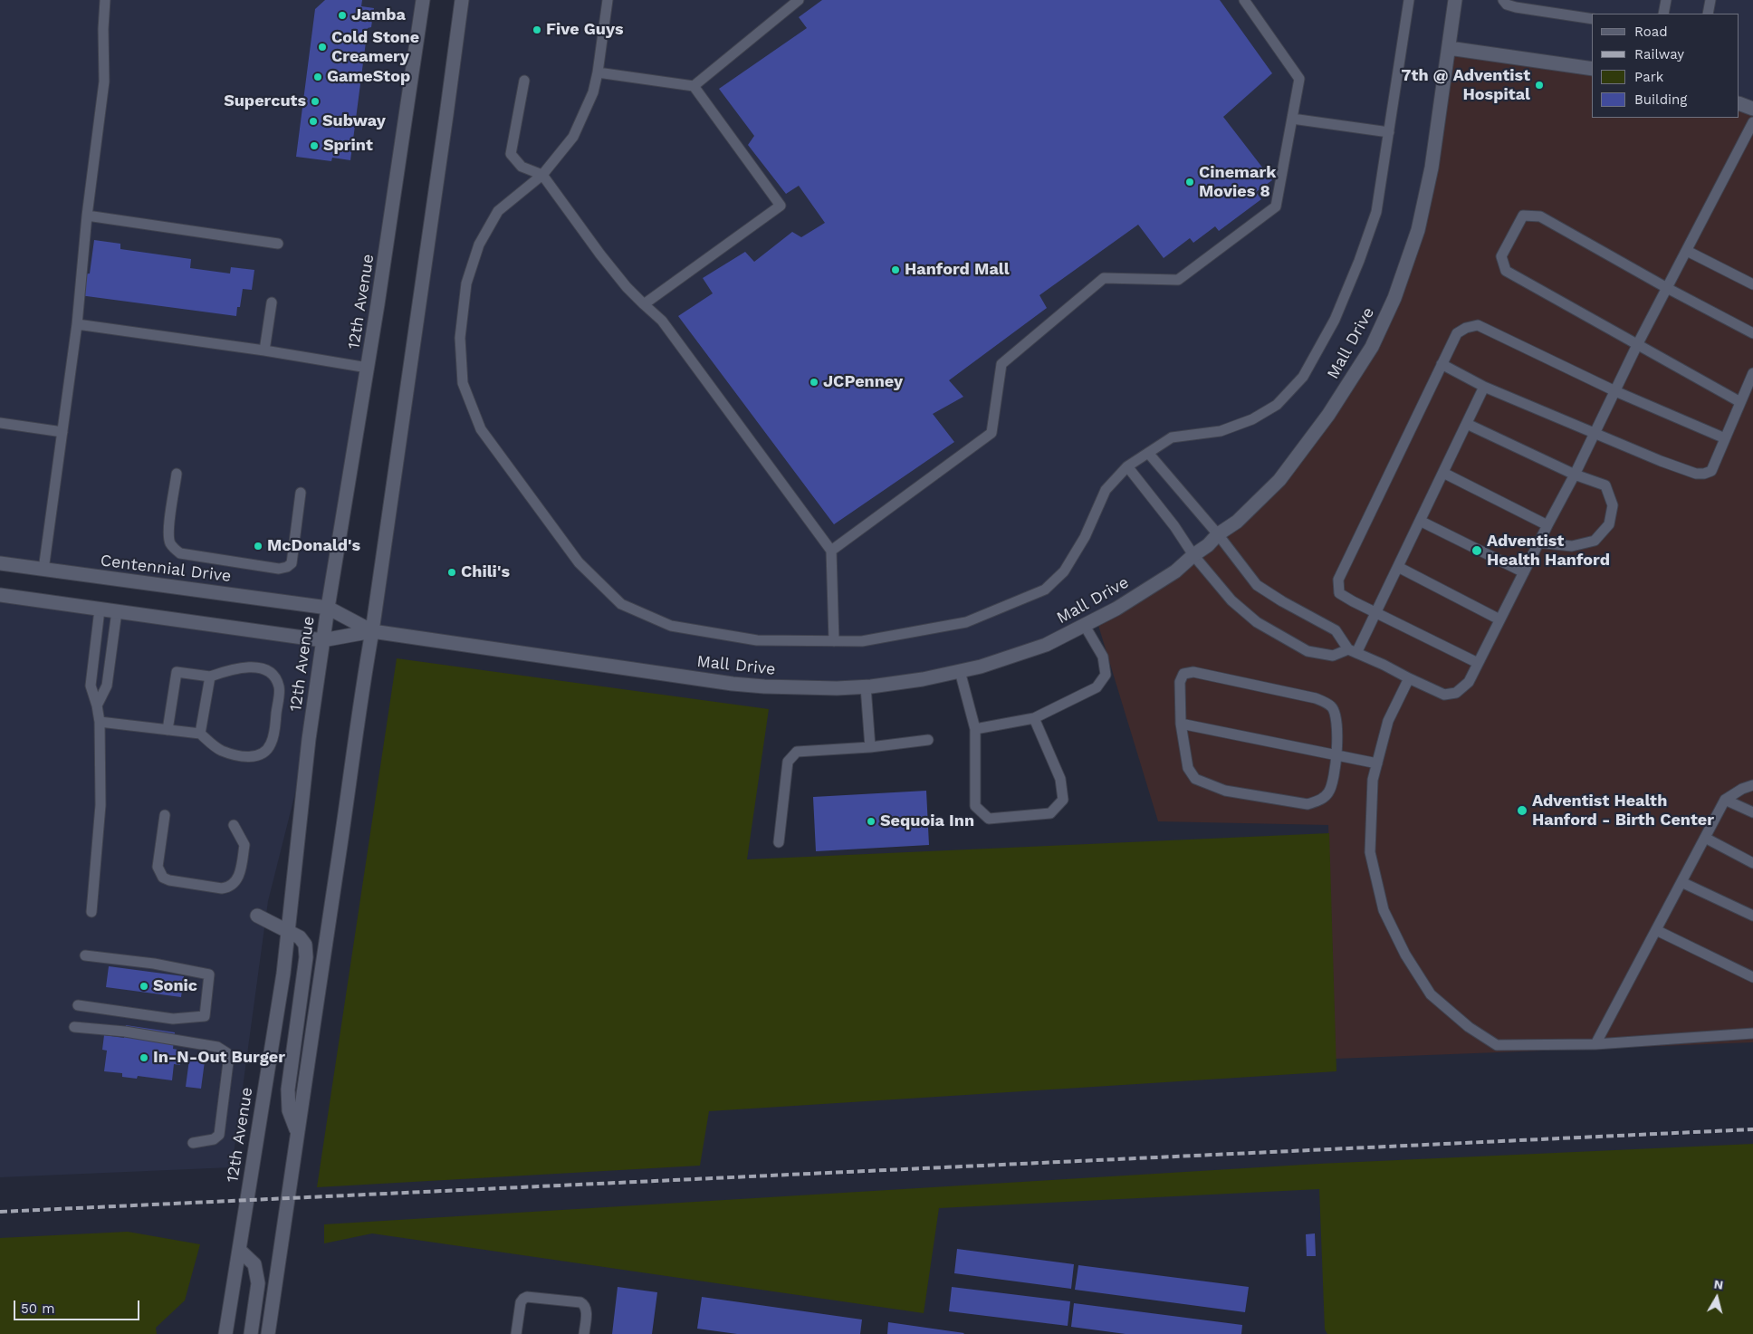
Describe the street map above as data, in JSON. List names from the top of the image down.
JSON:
{
  "streets": {
    "main road": ["12th Avenue", "Mall Drive", "Centennial Drive"]
  },
  "crossings": [
    ["12th Avenue", "Mall Drive"],
    ["12th Avenue", "Centennial Drive"],
    ["Mall Drive", "Centennial Drive"]
  ],
  "places": [
    "Jamba",
    "Five Guys",
    "Cold Stone Creamery",
    "GameStop",
    "7th @ Adventist Hospital",
    "Supercuts",
    "Subway",
    "Sprint",
    "Cinemark Movies 8",
    "Hanford Mall",
    "JCPenney",
    "McDonald's",
    "Adventist Health Hanford",
    "Chili's",
    "Adventist Health Hanford - Birth Center",
    "Sequoia Inn",
    "Sonic",
    "In-N-Out Burger"
  ],
  "legend": [
    "Road",
    "Railway",
    "Park",
    "Building"
  ],
  "scale_bar": "50 m",
  "north": "top"
}
